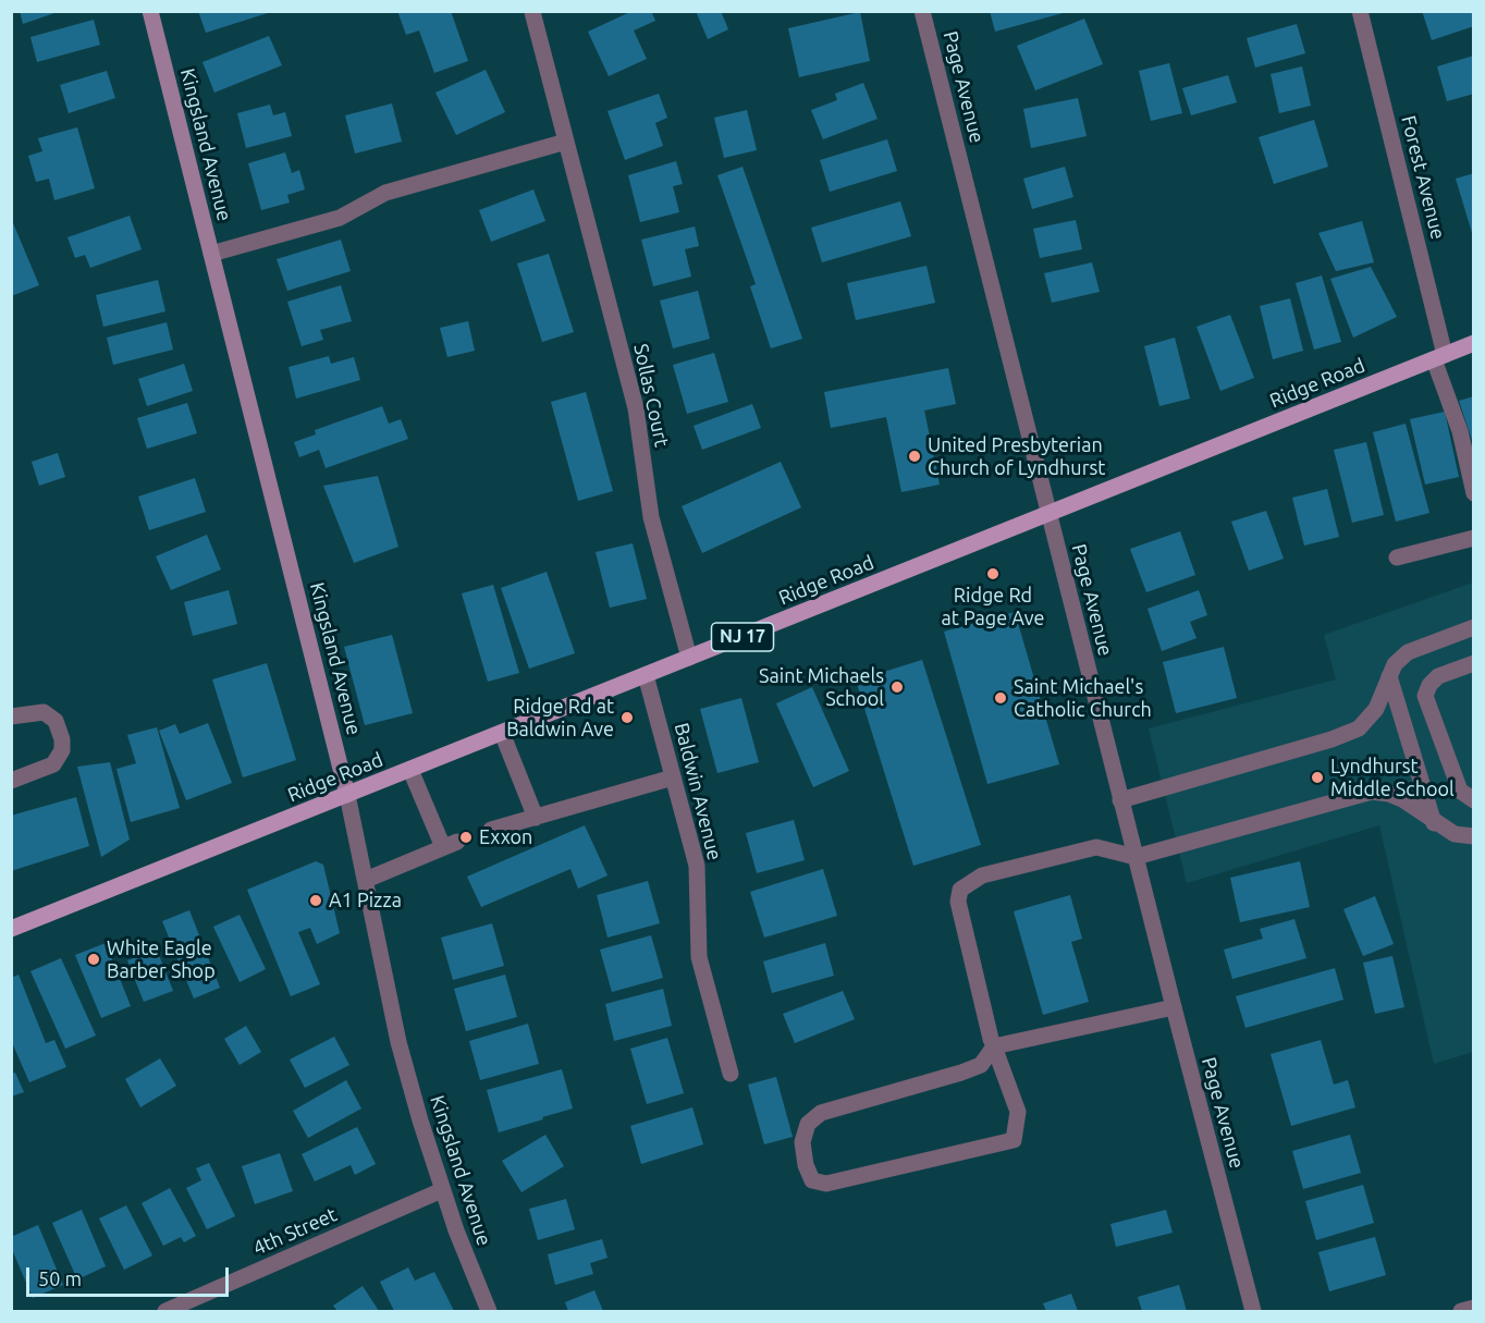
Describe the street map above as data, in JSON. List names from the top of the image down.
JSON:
{
  "streets": {
    "main road": ["Kingsland Avenue", "Ridge Road", "NJ 17"],
    "street": [
      "Page Avenue",
      "Forest Avenue",
      "Sollas Court",
      "Baldwin Avenue",
      "4th Street"
    ]
  },
  "crossings": [
    ["Page Avenue", "Ridge Road"],
    ["Kingsland Avenue", "Ridge Road"],
    ["Kingsland Avenue", "4th Street"],
    ["Forest Avenue", "Ridge Road"],
    ["Ridge Road", "Sollas Court"],
    ["Ridge Road", "Baldwin Avenue"]
  ],
  "places": [
    "United Presbyterian Church of Lyndhurst",
    "Ridge Rd at Page Ave",
    "Saint Michaels School",
    "Saint Michael's Catholic Church",
    "Ridge Rd at Baldwin Ave",
    "Lyndhurst Middle School",
    "Exxon",
    "A1 Pizza",
    "White Eagle Barber Shop"
  ],
  "scale_bar": "50 m"
}
